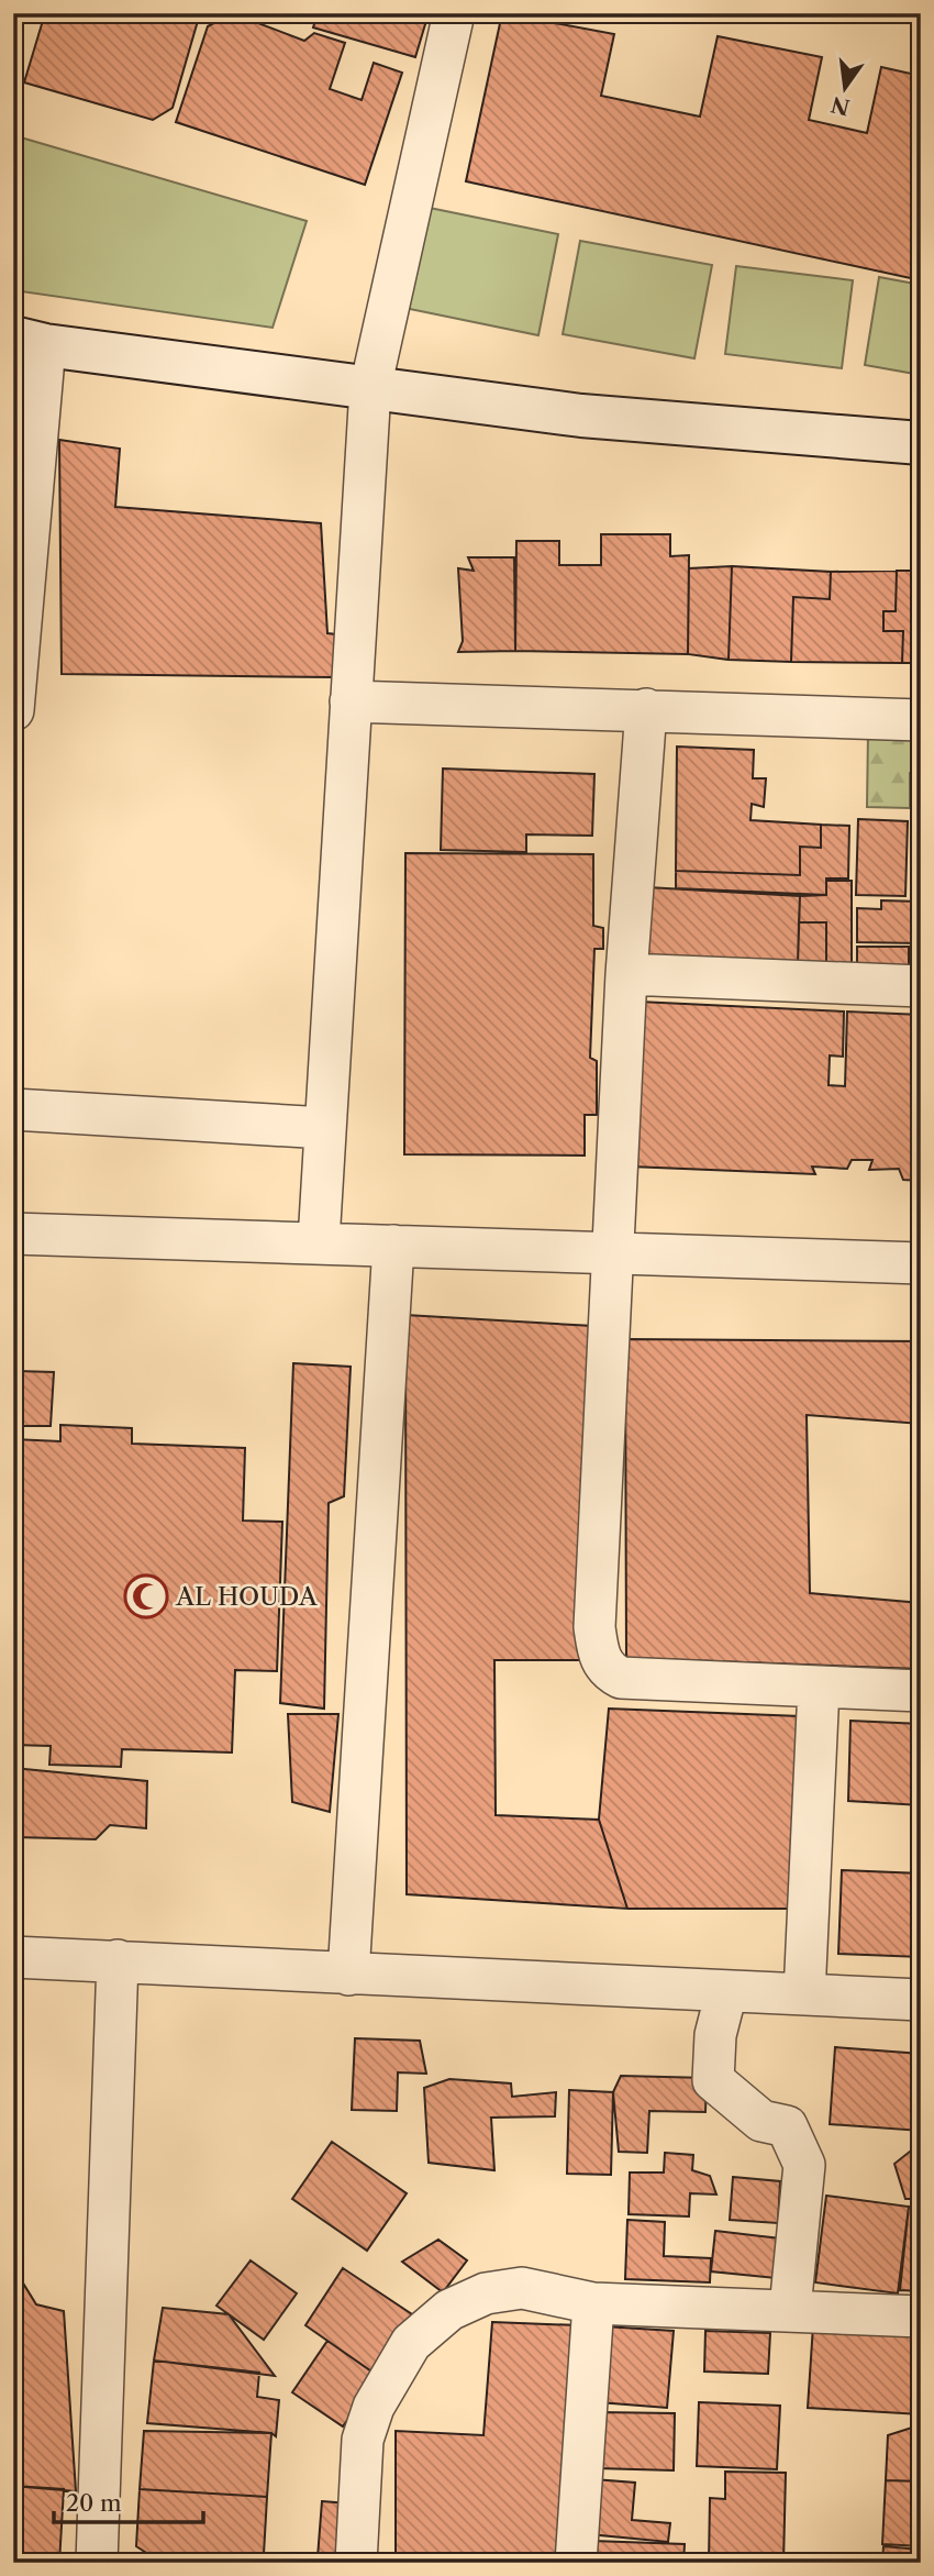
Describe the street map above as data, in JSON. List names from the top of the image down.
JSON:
{
  "places": {
    "mosque": ["AL HOUDA"]
  },
  "scale_bar": "20 m",
  "north": "bottom"
}
